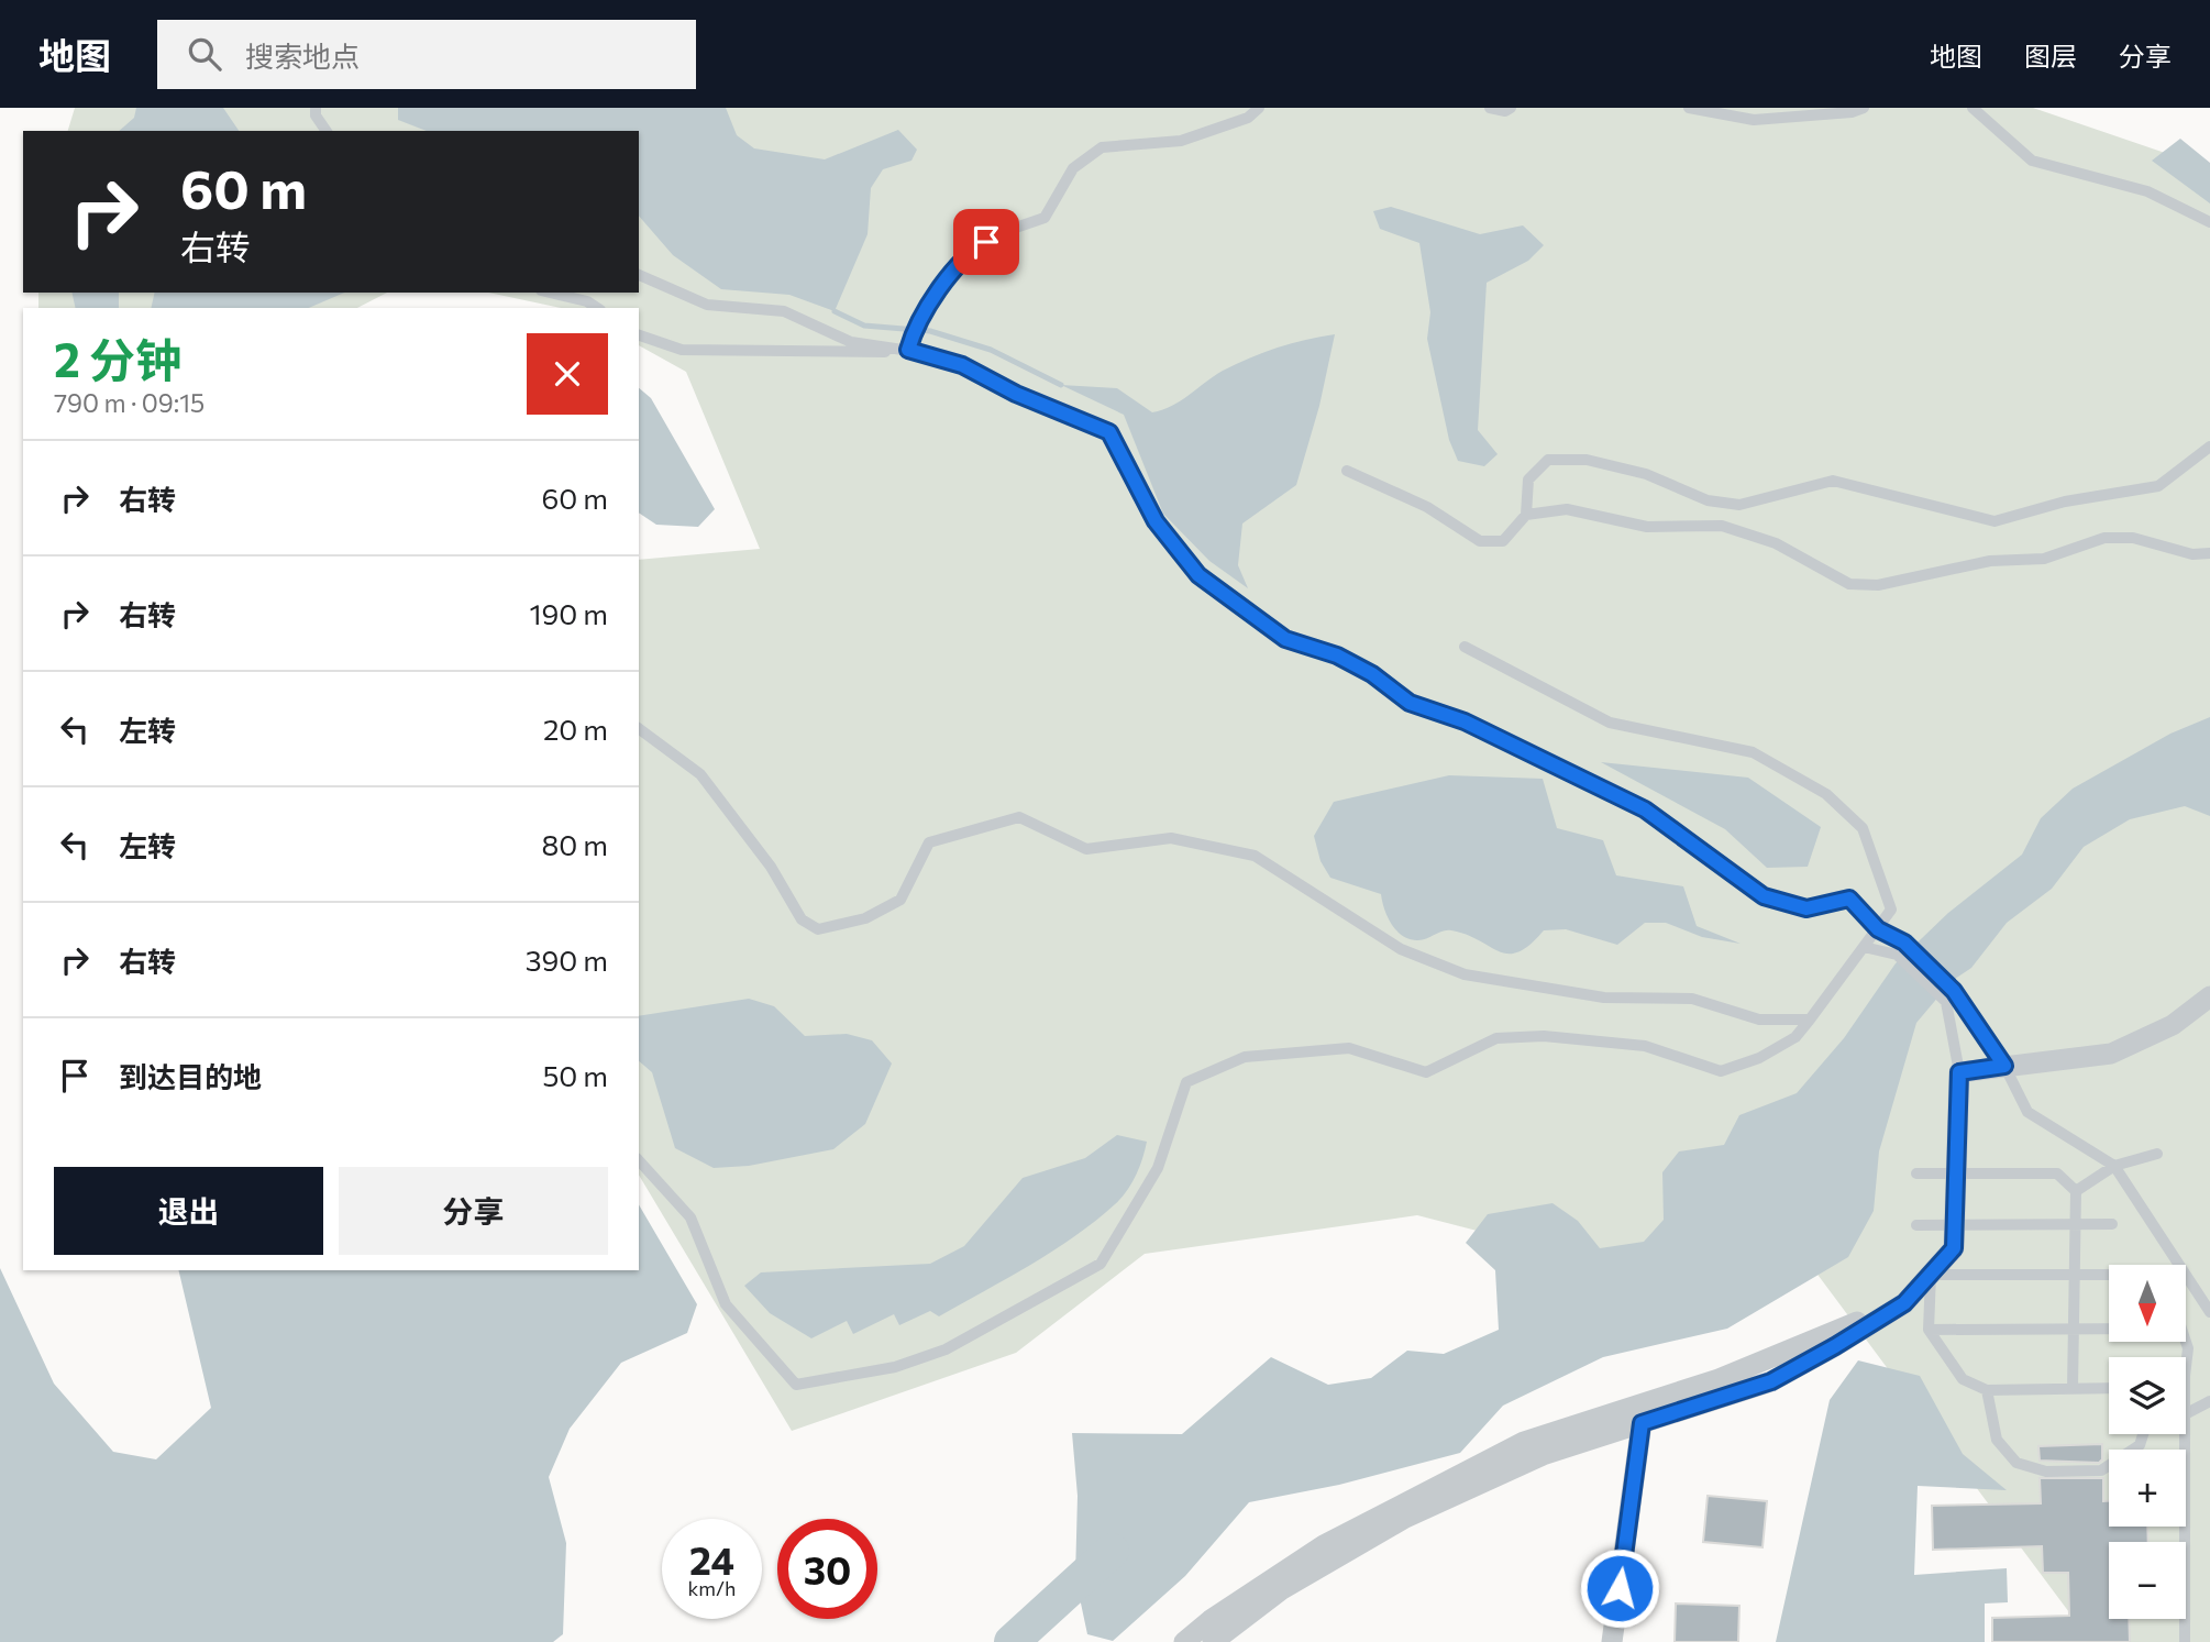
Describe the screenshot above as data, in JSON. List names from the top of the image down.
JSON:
{
  "north": "bottom",
  "page": {
    "header": "地图",
    "search": "搜索地点",
    "nav": ["地图", "图层", "分享"],
    "turn": ["60 m", "右转"],
    "heading": ["2 分钟", "790 m · 09:15"],
    "list": [
      {
        "name": "右转",
        "value": "60 m"
      },
      {
        "name": "右转",
        "value": "190 m"
      },
      {
        "name": "左转",
        "value": "20 m"
      },
      {
        "name": "左转",
        "value": "80 m"
      },
      {
        "name": "右转",
        "value": "390 m"
      },
      {
        "name": "到达目的地",
        "value": "50 m"
      }
    ],
    "buttons": ["退出", "分享"],
    "map_buttons": ["+", "−"],
    "speed": "24 km/h",
    "limit": "30"
  }
}
